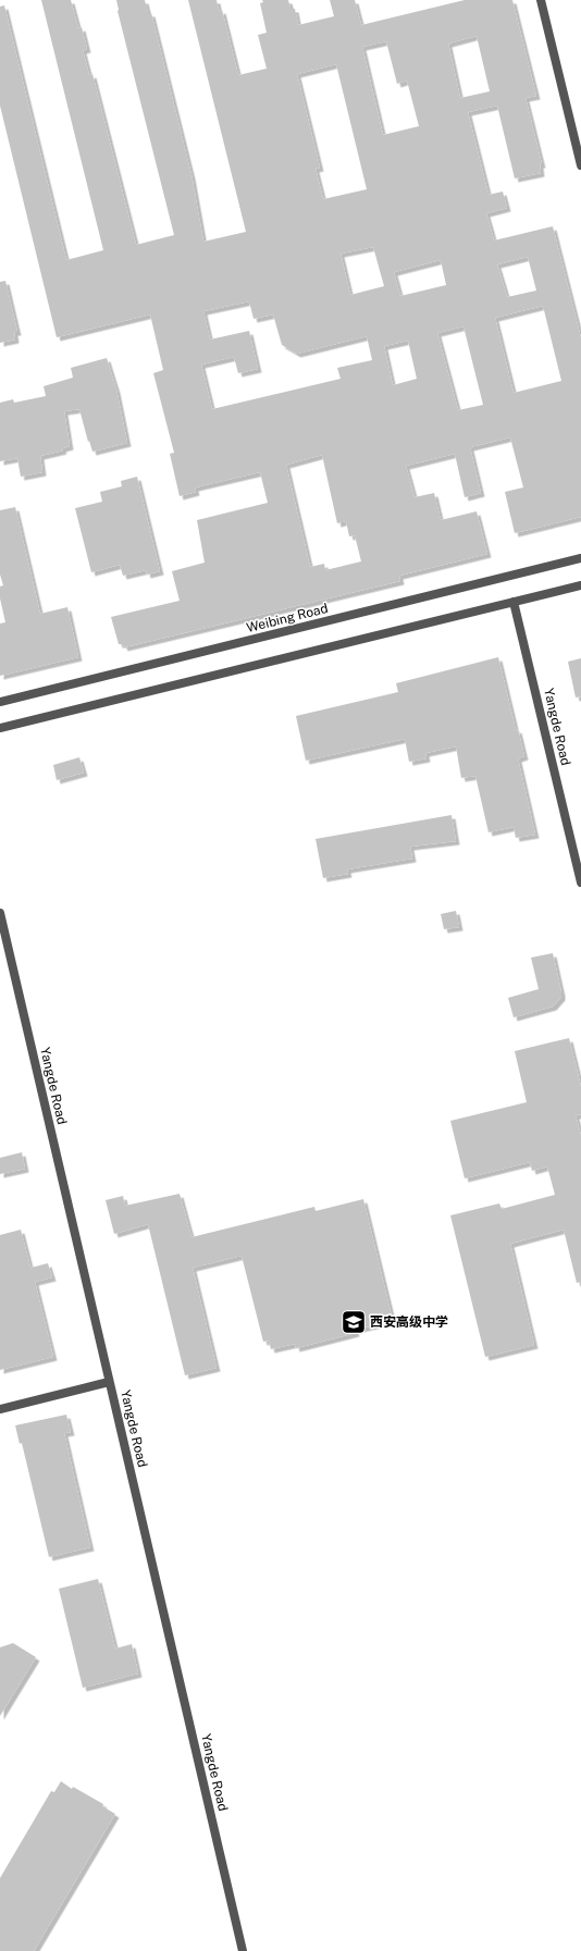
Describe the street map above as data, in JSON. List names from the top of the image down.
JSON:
{
  "streets": {
    "street": ["Weibing Road", "Yangde Road"]
  },
  "places": {
    "school or university": ["西安高级中学"]
  }
}
